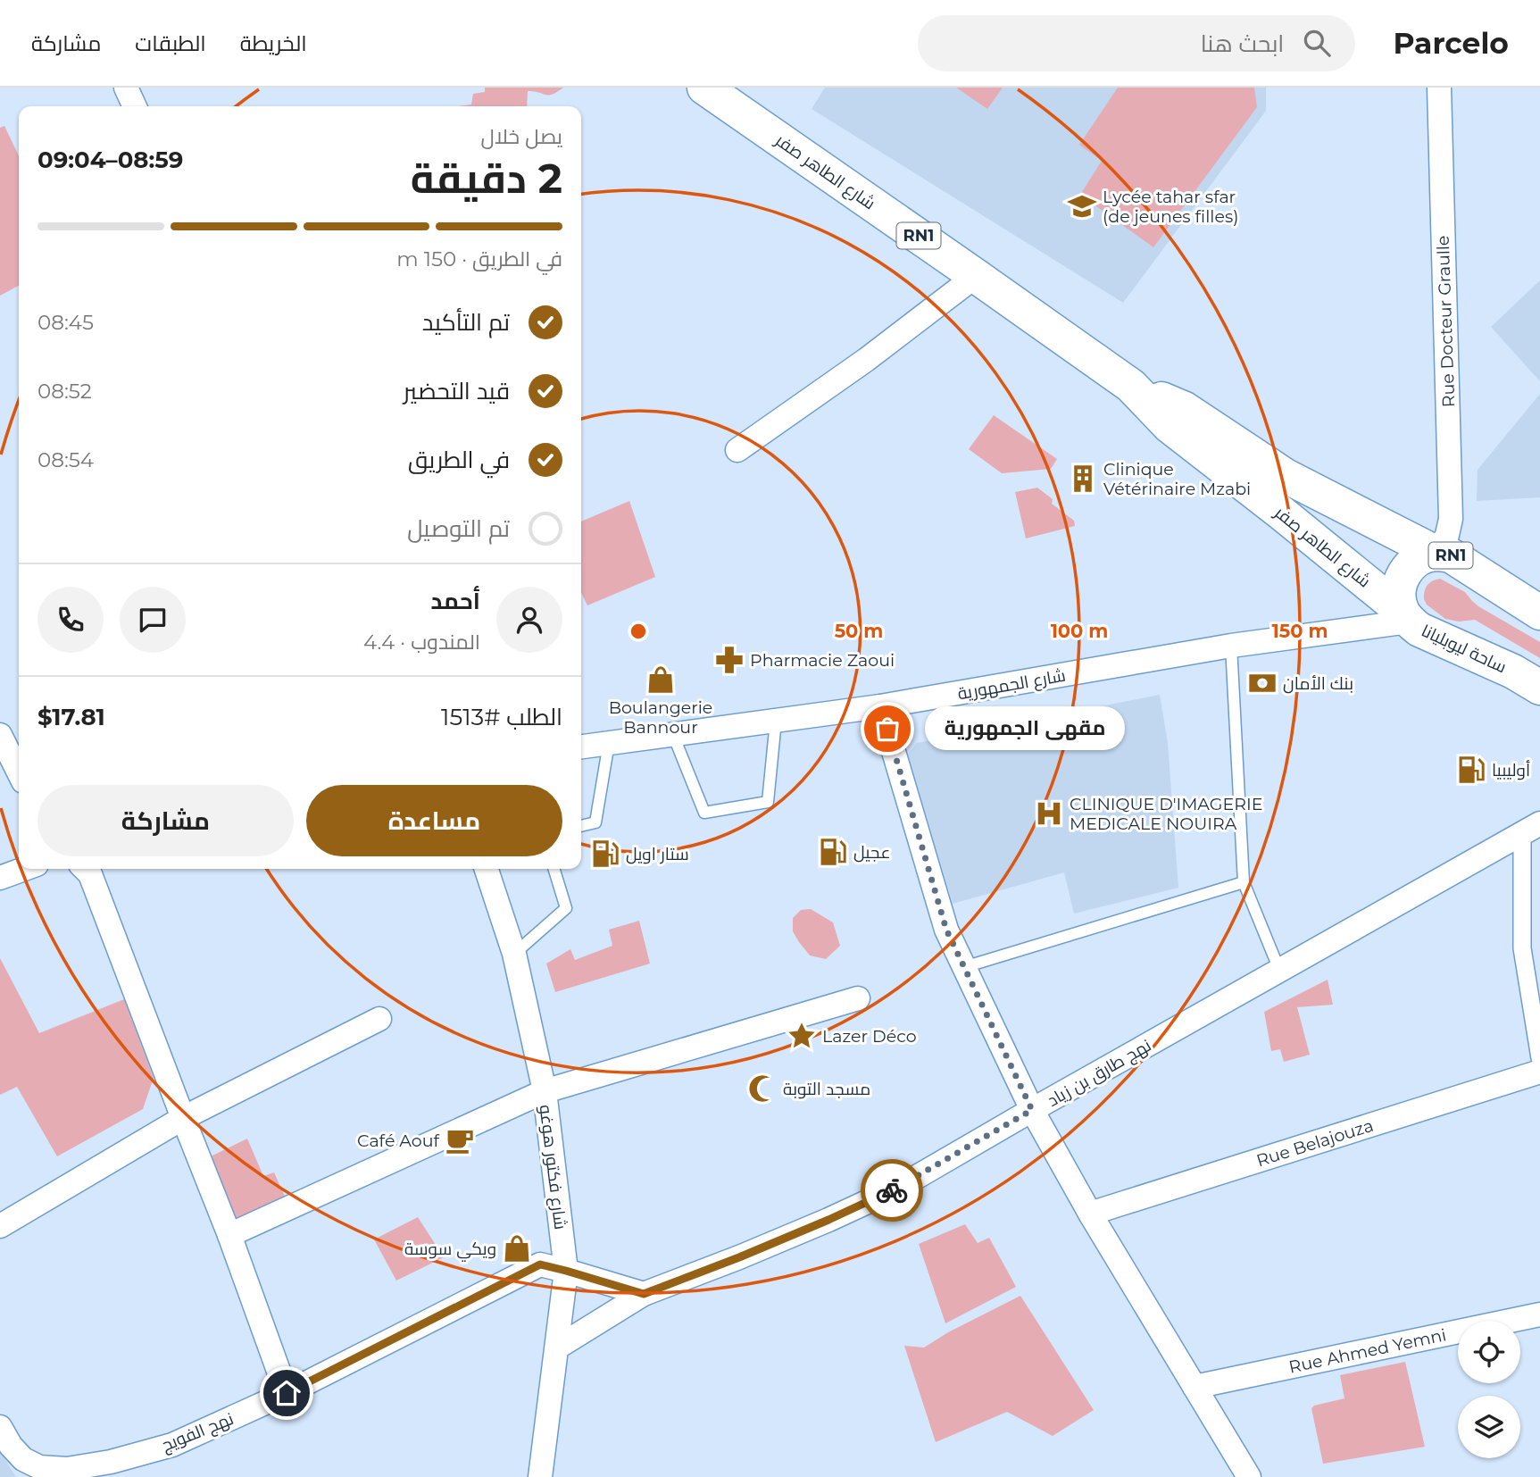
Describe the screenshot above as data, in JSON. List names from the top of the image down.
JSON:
{
  "streets": {
    "main road": ["شارع الطاهر صفر", "RN1", "ساحة ليوبليانا"],
    "street": [
      "Rue Docteur Graulle",
      "شارع الجمهورية",
      "نهج طارق بن زياد",
      "Rue Belajouza",
      "شارع فكتور هوغو",
      "Rue Ahmed Yemni",
      "نهج الفويج"
    ]
  },
  "crossings": [
    ["شارع الطاهر صفر", "RN1"],
    ["شارع الطاهر صفر", "Rue Docteur Graulle"],
    ["شارع الطاهر صفر", "ساحة ليوبليانا"],
    ["شارع الطاهر صفر", "شارع الجمهورية"],
    ["RN1", "Rue Docteur Graulle"],
    ["RN1", "ساحة ليوبليانا"],
    ["RN1", "شارع الجمهورية"],
    ["ساحة ليوبليانا", "شارع الجمهورية"],
    ["نهج طارق بن زياد", "شارع فكتور هوغو"],
    ["شارع فكتور هوغو", "نهج الفويج"]
  ],
  "places": {
    "school or university": ["Lycée tahar sfar (de jeunes filles)"],
    "building": ["Clinique Vétérinaire Mzabi"],
    "pharmacy": ["Pharmacie Zaoui"],
    "shop": ["Boulangerie Bannour", "ويكي سوسة"],
    "bank": ["بنك الأمان"],
    "other": ["مقهى الجمهورية"],
    "fuel station": ["أوليبيا", "عجيل", "ستار اويل"],
    "hospital": ["CLINIQUE D'IMAGERIE MEDICALE NOUIRA"],
    "place": ["Lazer Déco"],
    "mosque": ["مسجد التوبة"],
    "cafe": ["Café Aouf"]
  },
  "page": {
    "header": "Parcelo",
    "search": "ابحث هنا",
    "nav": ["الخريطة", "الطبقات", "مشاركة"],
    "heading": ["2 دقيقة", "يصل خلال", "08:59–09:04"],
    "panel": [
      "أحمد",
      "المندوب · 4.4",
      "الطلب #1513",
      "$17.81"
    ],
    "bar": "في الطريق · 150 m",
    "list": [
      ["تم التأكيد", "08:45"],
      ["قيد التحضير", "08:52"],
      ["في الطريق", "08:54"],
      "تم التوصيل"
    ],
    "bubble": "مقهى الجمهورية",
    "buttons": ["مساعدة", "مشاركة"]
  },
  "rings": ["50 m", "100 m", "150 m"]
}
